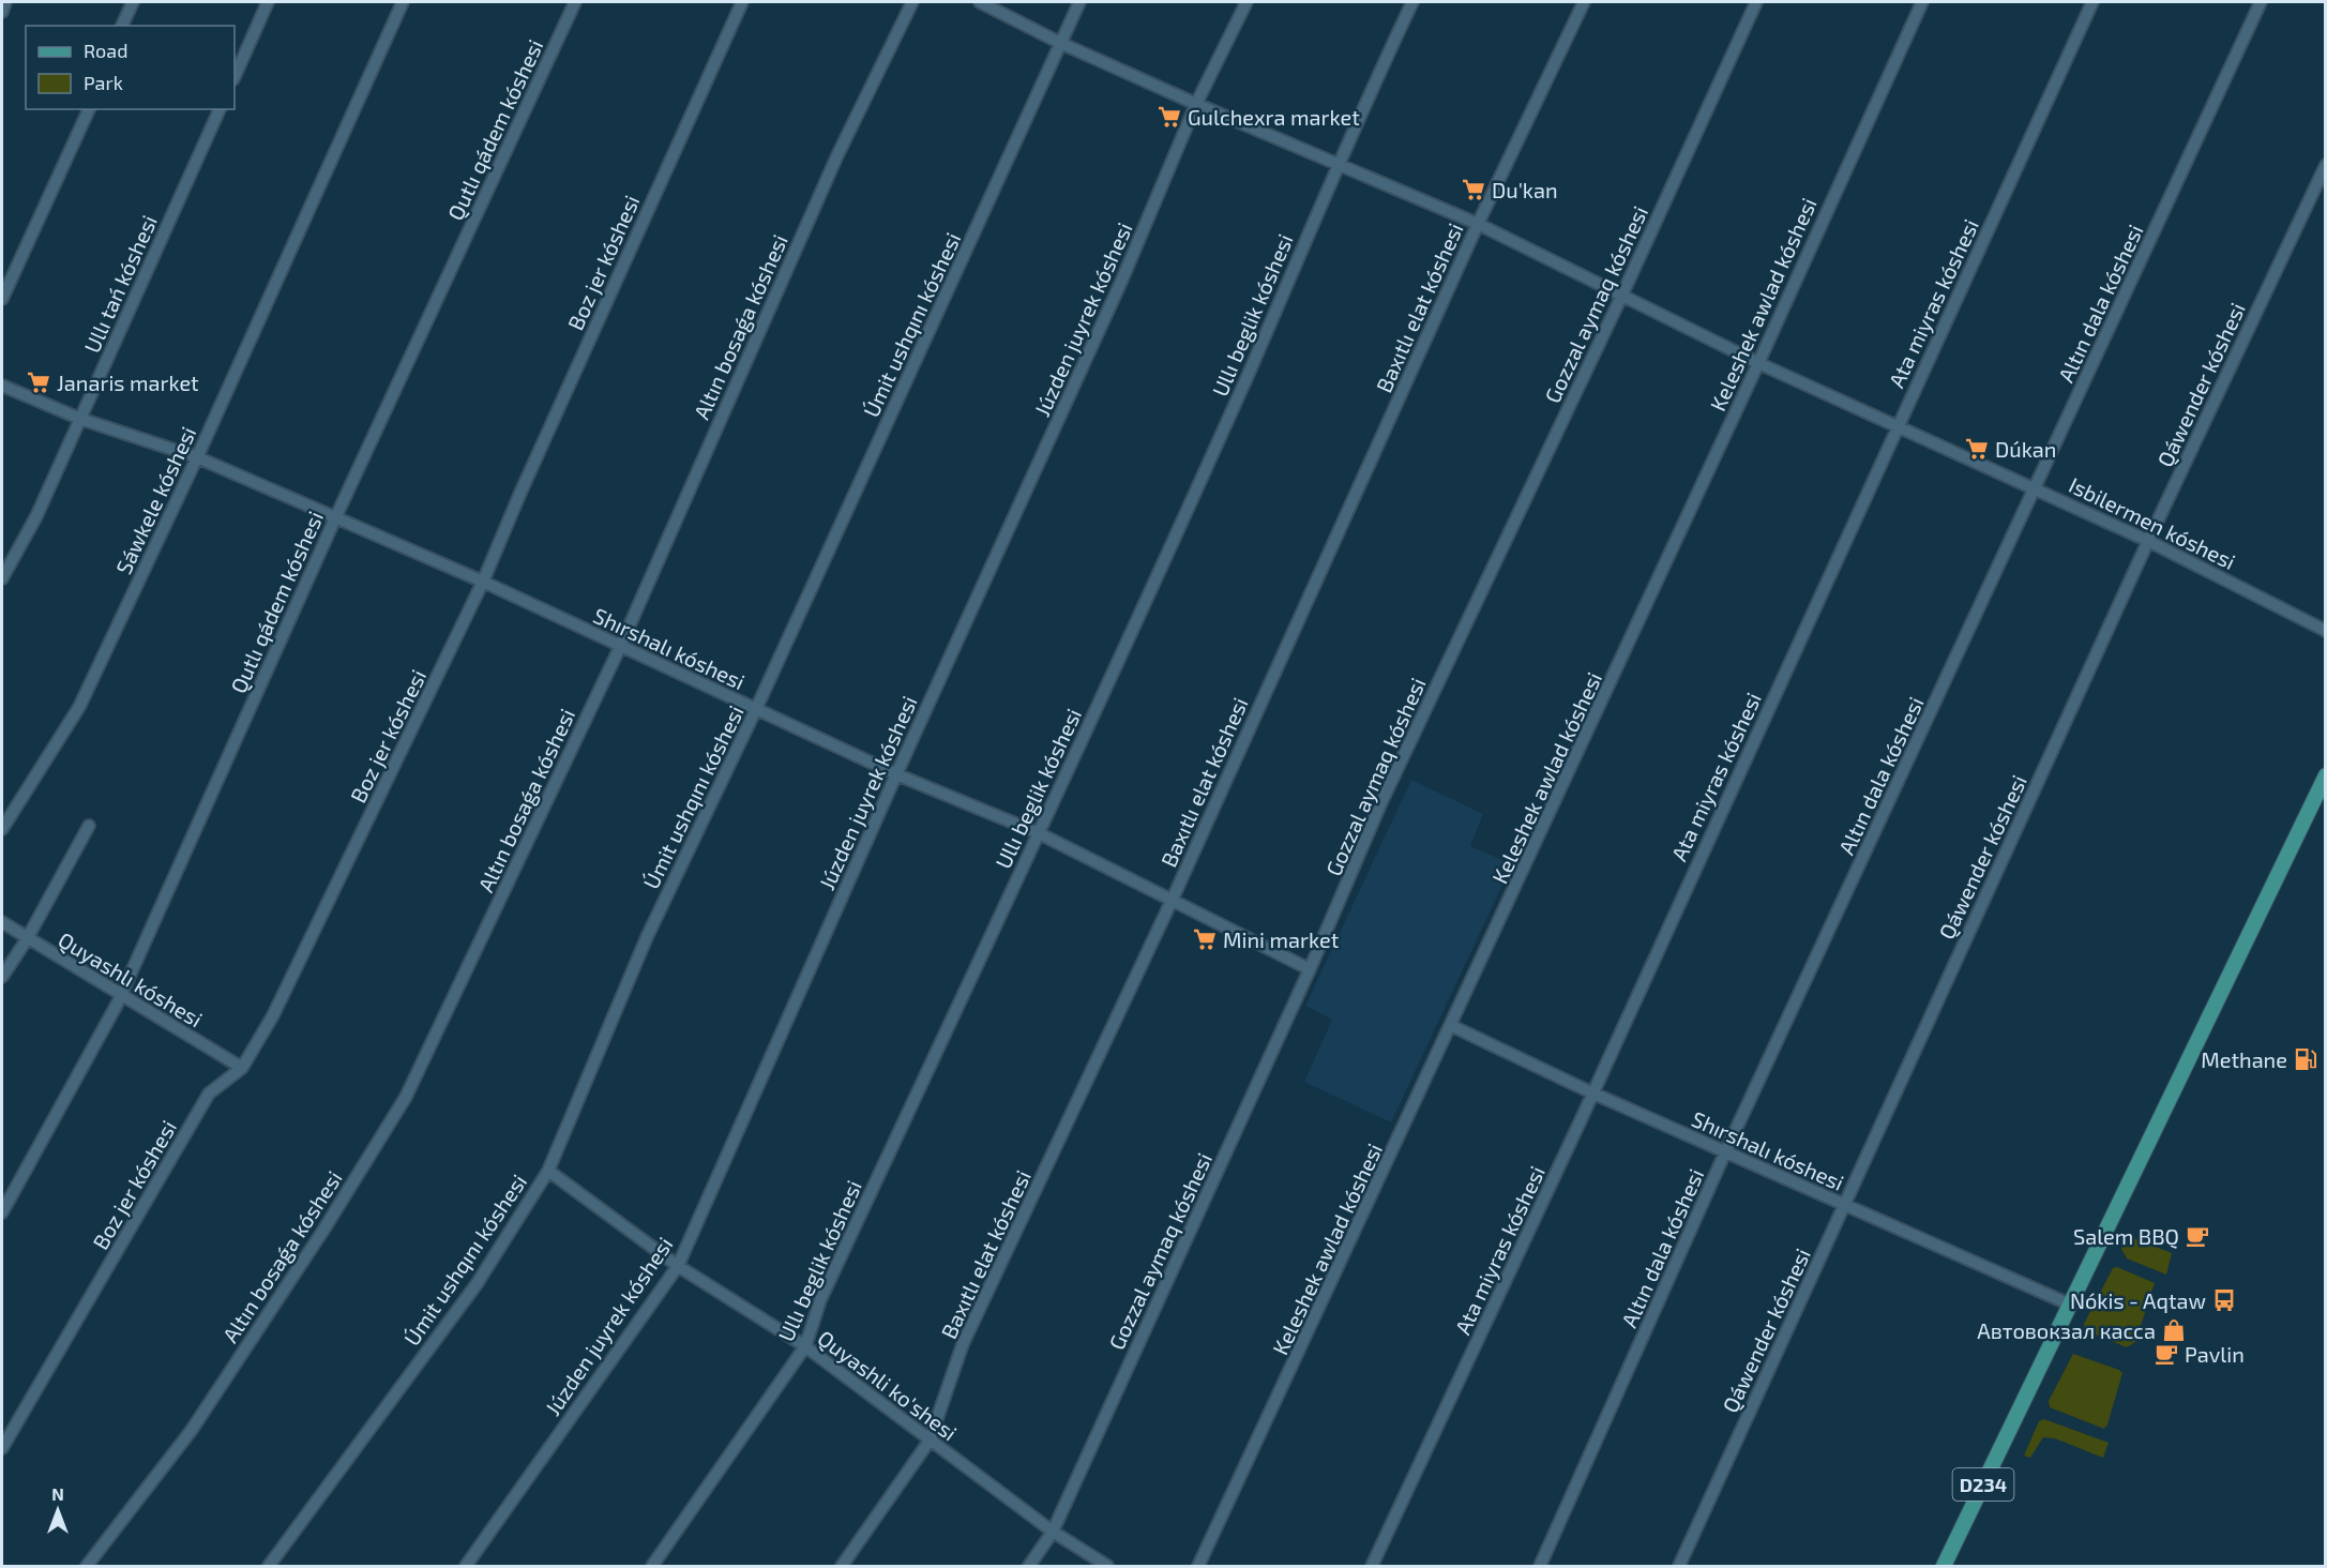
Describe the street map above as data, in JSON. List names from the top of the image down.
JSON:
{
  "streets": {
    "main road": ["D234"],
    "street": [
      "Qutlı qádem kóshesi",
      "Boz jer kóshesi",
      "Ullı tań kóshesi",
      "Ata miyras kóshesi",
      "Altın dala kóshesi",
      "Gozzal aymaq kóshesi",
      "Keleshek awlad kóshesi",
      "Baxıtlı elat kóshesi",
      "Ullı beglik kóshesi",
      "Júzden juyrek kóshesi",
      "Úmit ushqını kóshesi",
      "Altın bosaǵa kóshesi",
      "Qáwender kóshesi",
      "Sáwkele kóshesi",
      "Isbilermen kóshesi",
      "Shırshalı kóshesi",
      "Quyashlı kóshesi",
      "Quyashli ko'shesi"
    ]
  },
  "crossings": [
    ["Qutlı qádem kóshesi", "Shırshalı kóshesi"],
    ["Qutlı qádem kóshesi", "Quyashlı kóshesi"],
    ["Boz jer kóshesi", "Shırshalı kóshesi"],
    ["Boz jer kóshesi", "Quyashlı kóshesi"],
    ["Ullı tań kóshesi", "Shırshalı kóshesi"],
    ["Ata miyras kóshesi", "Isbilermen kóshesi"],
    ["Ata miyras kóshesi", "Shırshalı kóshesi"],
    ["Altın dala kóshesi", "Isbilermen kóshesi"],
    ["Altın dala kóshesi", "Shırshalı kóshesi"],
    ["Gozzal aymaq kóshesi", "Isbilermen kóshesi"],
    ["Gozzal aymaq kóshesi", "Shırshalı kóshesi"],
    ["Gozzal aymaq kóshesi", "Quyashli ko'shesi"],
    ["Keleshek awlad kóshesi", "Isbilermen kóshesi"],
    ["Keleshek awlad kóshesi", "Shırshalı kóshesi"],
    ["Baxıtlı elat kóshesi", "Isbilermen kóshesi"],
    ["Baxıtlı elat kóshesi", "Shırshalı kóshesi"],
    ["Baxıtlı elat kóshesi", "Quyashli ko'shesi"],
    ["Ullı beglik kóshesi", "Isbilermen kóshesi"],
    ["Ullı beglik kóshesi", "Shırshalı kóshesi"],
    ["Ullı beglik kóshesi", "Quyashli ko'shesi"],
    ["Júzden juyrek kóshesi", "Isbilermen kóshesi"],
    ["Júzden juyrek kóshesi", "Shırshalı kóshesi"],
    ["Júzden juyrek kóshesi", "Quyashli ko'shesi"],
    ["Úmit ushqını kóshesi", "Isbilermen kóshesi"],
    ["Úmit ushqını kóshesi", "Shırshalı kóshesi"],
    ["Úmit ushqını kóshesi", "Quyashli ko'shesi"],
    ["Altın bosaǵa kóshesi", "Shırshalı kóshesi"],
    ["Qáwender kóshesi", "Isbilermen kóshesi"],
    ["Qáwender kóshesi", "Shırshalı kóshesi"],
    ["Sáwkele kóshesi", "Shırshalı kóshesi"],
    ["Shırshalı kóshesi", "D234"]
  ],
  "places": {
    "supermarket": [
      "Gulchexra market",
      "Du'kan",
      "Janaris market",
      "Dúkan",
      "Mini market"
    ],
    "fuel station": ["Methane"],
    "cafe": ["Salem BBQ", "Pavlin"],
    "bus stop": ["Nókis - Aqtaw"],
    "shop": ["Автовокзал касса"]
  },
  "legend": ["Road", "Park"],
  "north": "top"
}
